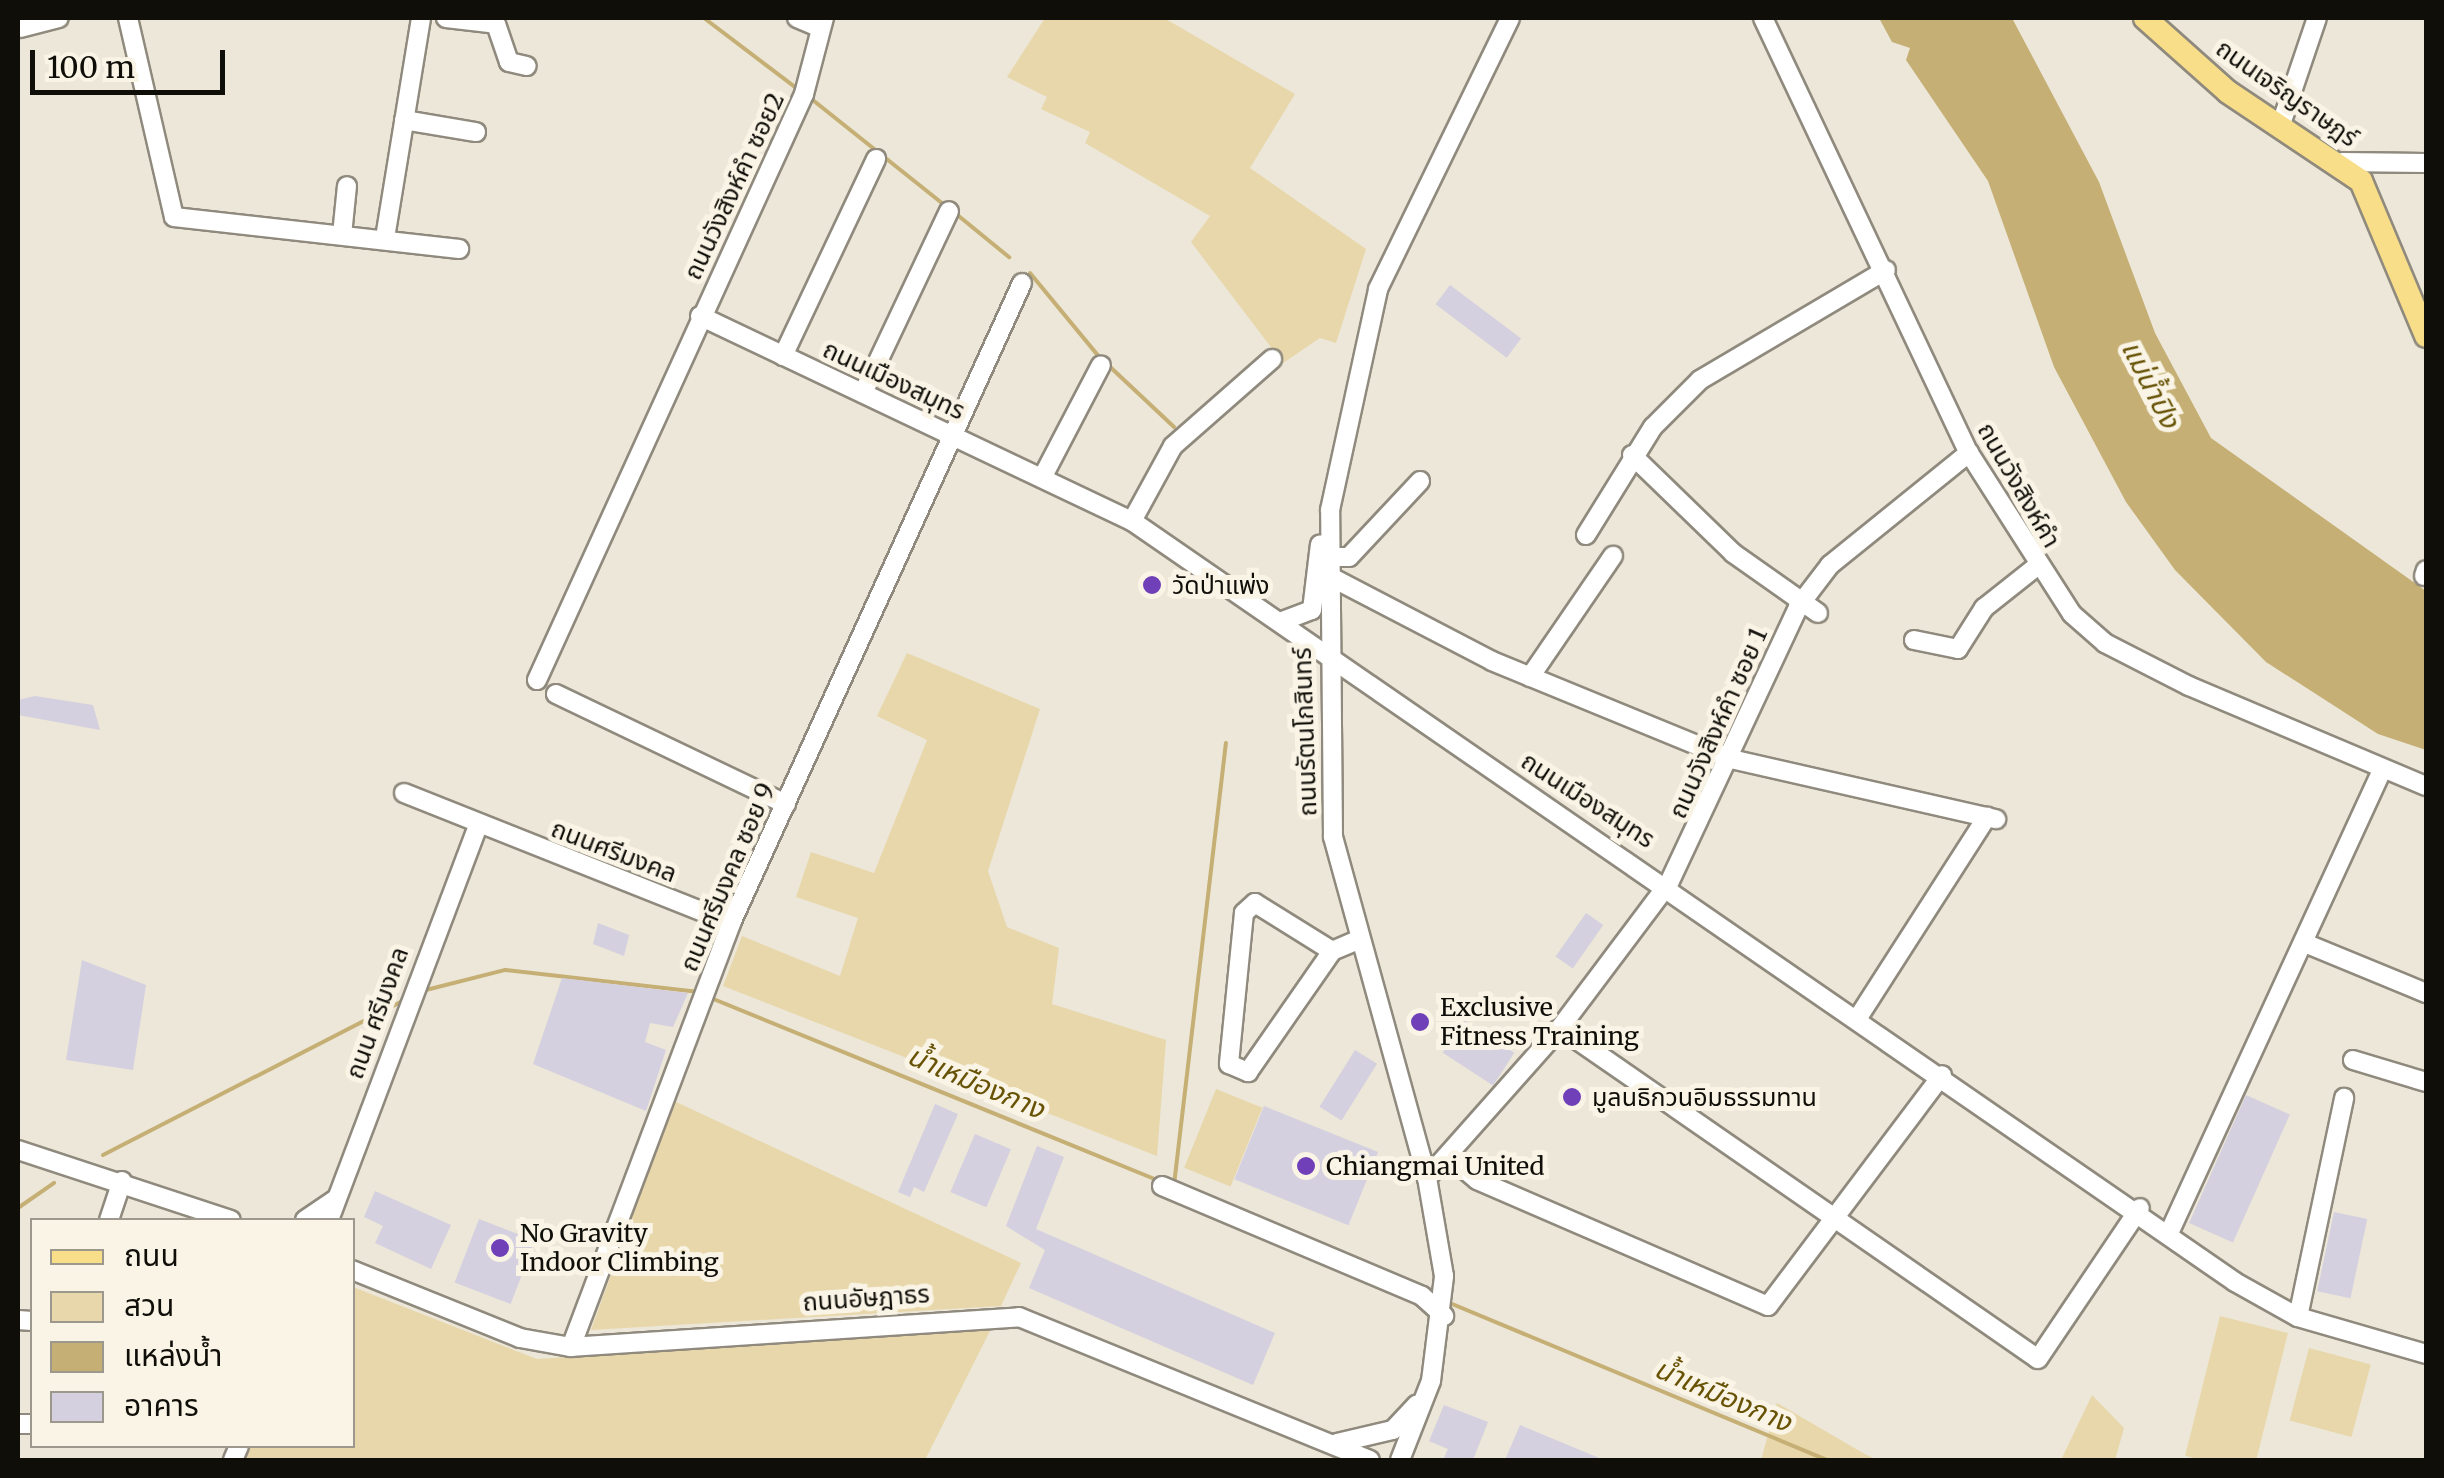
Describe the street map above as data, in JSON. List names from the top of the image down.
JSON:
{
  "streets": {
    "main road": ["ถนนเจริญราษฎร์"],
    "street": [
      "ถนนวังสิงห์คำ ซอย2",
      "ถนนเมืองสมุทร",
      "ถนนวังสิงห์คำ",
      "ถนนวังสิงห์คำ ซอย 1",
      "ถนนรัตนโกสินทร์",
      "ถนนศรีมงคล",
      "ถนนศรีมงคล ซอย 9",
      "ถนน ศรีมงคล",
      "ถนนอัษฎาธร"
    ]
  },
  "crossings": [
    ["ถนนวังสิงห์คำ ซอย2", "ถนนเมืองสมุทร"],
    ["ถนนเมืองสมุทร", "ถนนวังสิงห์คำ ซอย 1"],
    ["ถนนเมืองสมุทร", "ถนนรัตนโกสินทร์"],
    ["ถนนเมืองสมุทร", "ถนนศรีมงคล ซอย 9"],
    ["ถนนวังสิงห์คำ", "ถนนวังสิงห์คำ ซอย 1"],
    ["ถนนวังสิงห์คำ ซอย 1", "ถนนรัตนโกสินทร์"],
    ["ถนนศรีมงคล", "ถนนศรีมงคล ซอย 9"],
    ["ถนนศรีมงคล", "ถนน ศรีมงคล"],
    ["ถนนศรีมงคล ซอย 9", "ถนนอัษฎาธร"]
  ],
  "water": ["แม่น้ำปิง", "น้ำเหมืองกาง"],
  "places": [
    "วัดป่าแพ่ง",
    "Exclusive Fitness Training",
    "มูลนธิกวนอิมธรรมทาน",
    "Chiangmai United",
    "No Gravity Indoor Climbing"
  ],
  "legend": [
    "ถนน",
    "สวน",
    "แหล่งน้ำ",
    "อาคาร"
  ],
  "scale_bar": "100 m"
}
